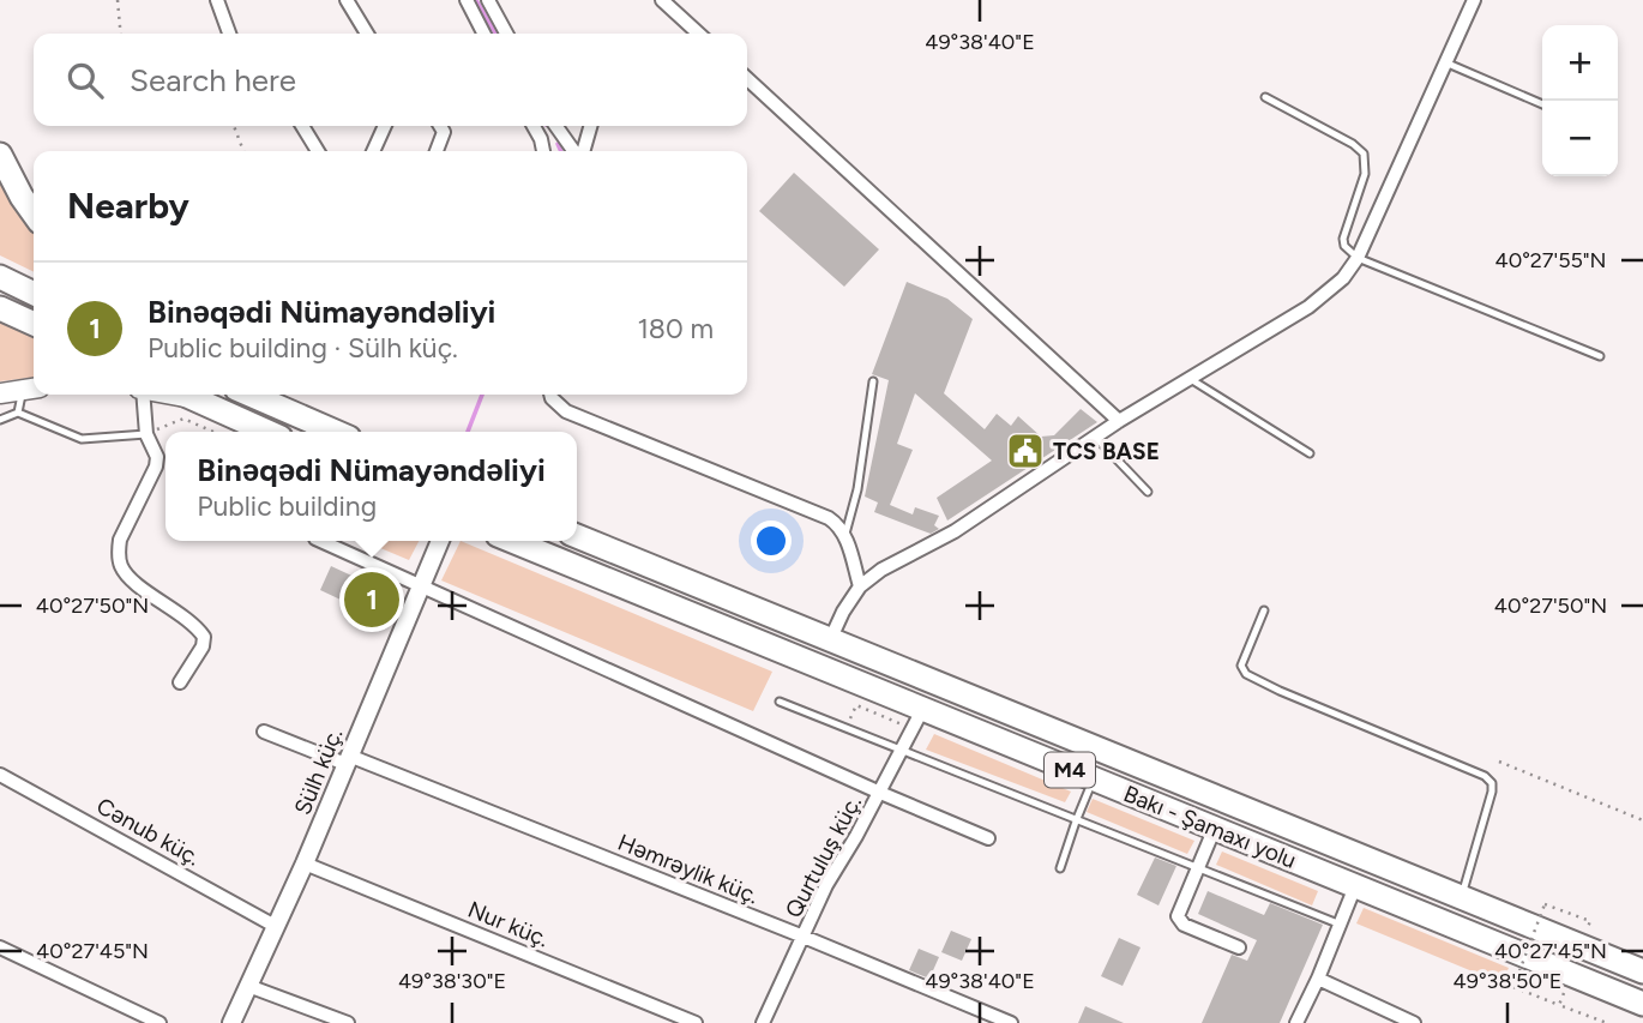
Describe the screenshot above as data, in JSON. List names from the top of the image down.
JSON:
{
  "streets": {
    "highway": ["M4", "Bakı - Şamaxı yolu"],
    "street": [
      "Sülh küç.",
      "Cənub küç.",
      "Qurtuluş küç.",
      "Həmrəylik küç.",
      "Nur küç."
    ]
  },
  "crossings": [
    ["Sülh küç.", "Cənub küç."],
    ["Sülh küç.", "Həmrəylik küç."],
    ["Sülh küç.", "Nur küç."],
    ["Bakı - Şamaxı yolu", "Qurtuluş küç."],
    ["Qurtuluş küç.", "Həmrəylik küç."]
  ],
  "places": {
    "public building": ["TCS BASE"]
  },
  "page": {
    "map_buttons": ["+", "−"],
    "search": "Search here",
    "heading": "Nearby",
    "list": [
      {
        "mark": "1",
        "name": "Binəqədi Nümayəndəliyi",
        "note": "Public building · Sülh küç.",
        "value": "180 m"
      }
    ],
    "popup": ["Binəqədi Nümayəndəliyi", "Public building"],
    "pins": "1"
  },
  "coordinates": [
    "49°38'40\"E",
    "40°27'55\"N",
    "40°27'50\"N",
    "40°27'45\"N",
    "49°38'30\"E",
    "49°38'50\"E"
  ]
}
